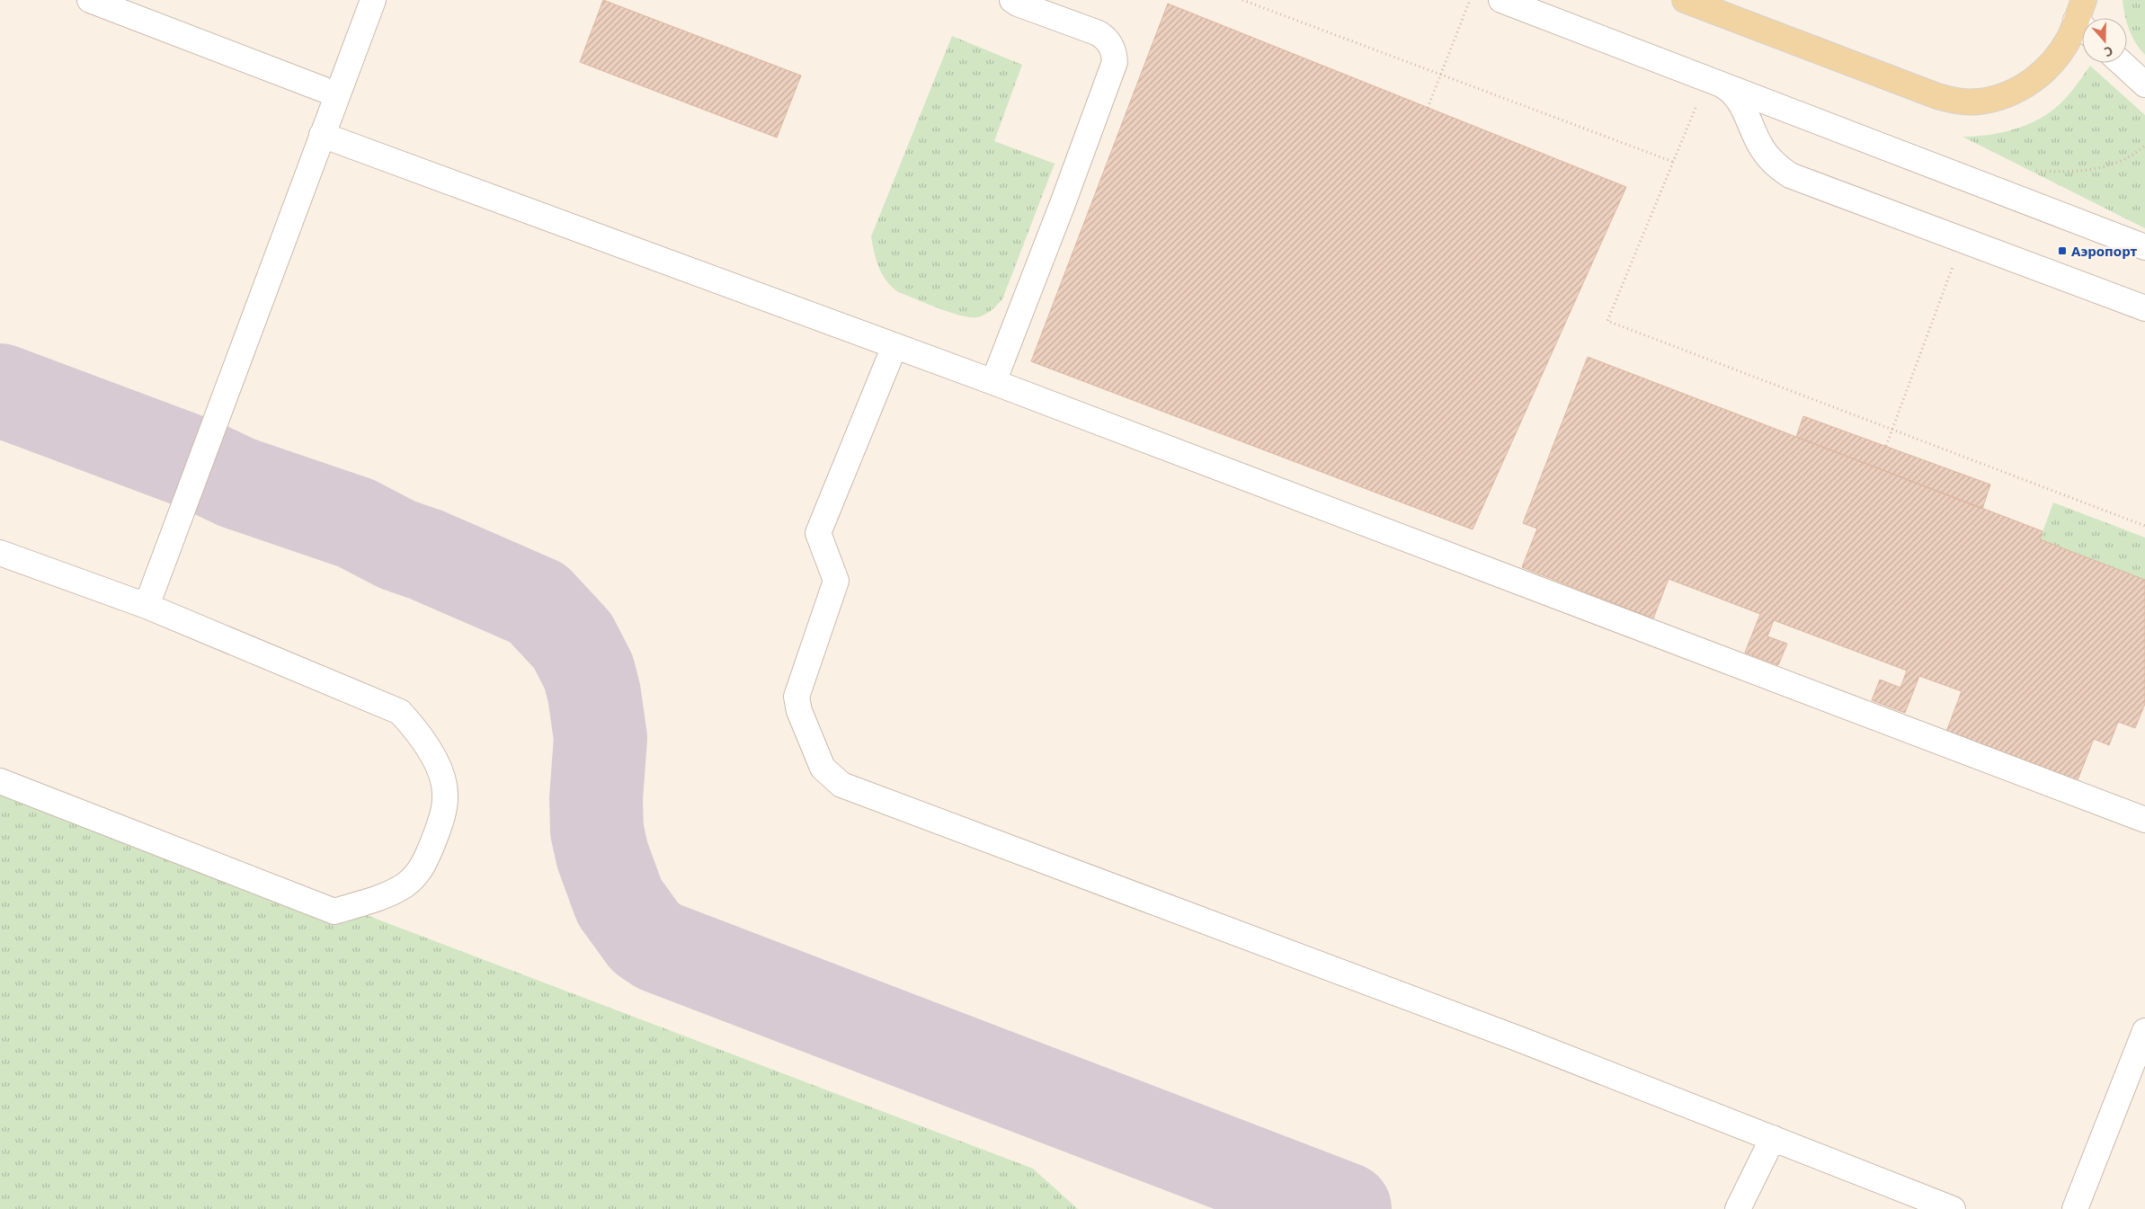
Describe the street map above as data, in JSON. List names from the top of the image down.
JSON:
{
  "places": {
    "transit": ["Аэропорт"]
  },
  "north": "bottom"
}
